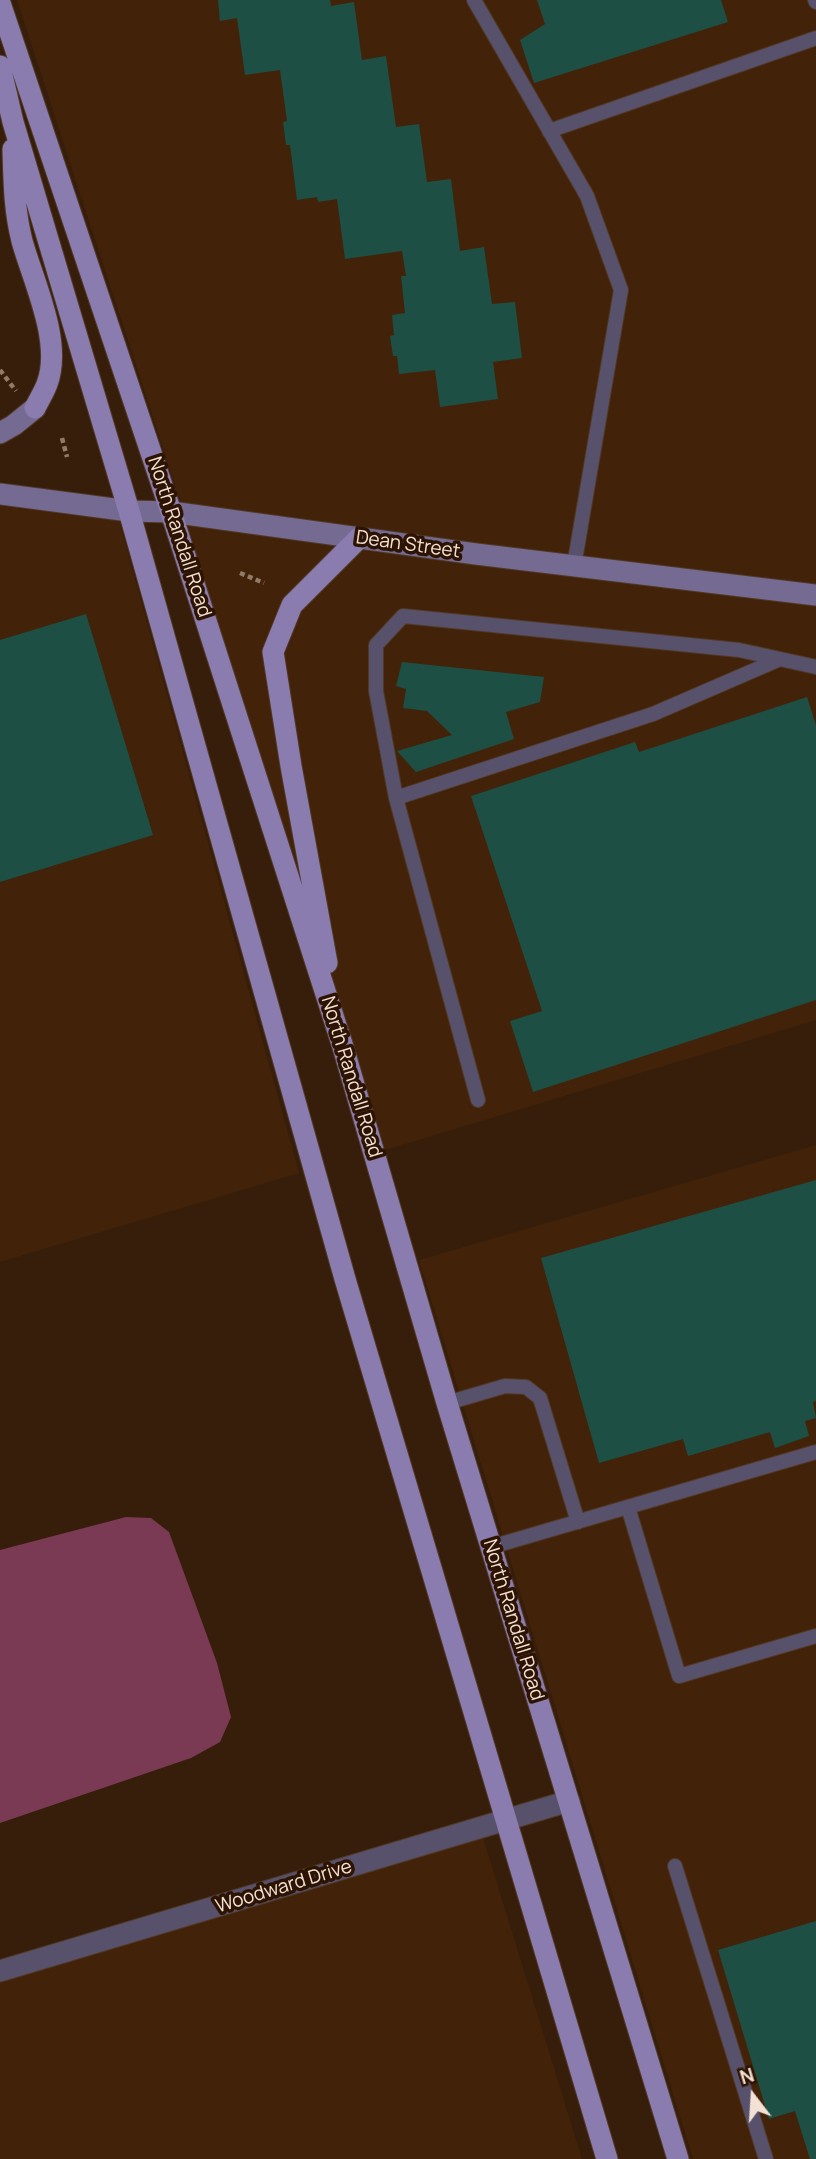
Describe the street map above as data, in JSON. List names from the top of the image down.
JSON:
{
  "streets": {
    "main road": ["North Randall Road"],
    "street": ["Dean Street", "Woodward Drive"]
  },
  "crossings": [
    ["North Randall Road", "Dean Street"],
    ["North Randall Road", "Woodward Drive"]
  ],
  "north": "top"
}
